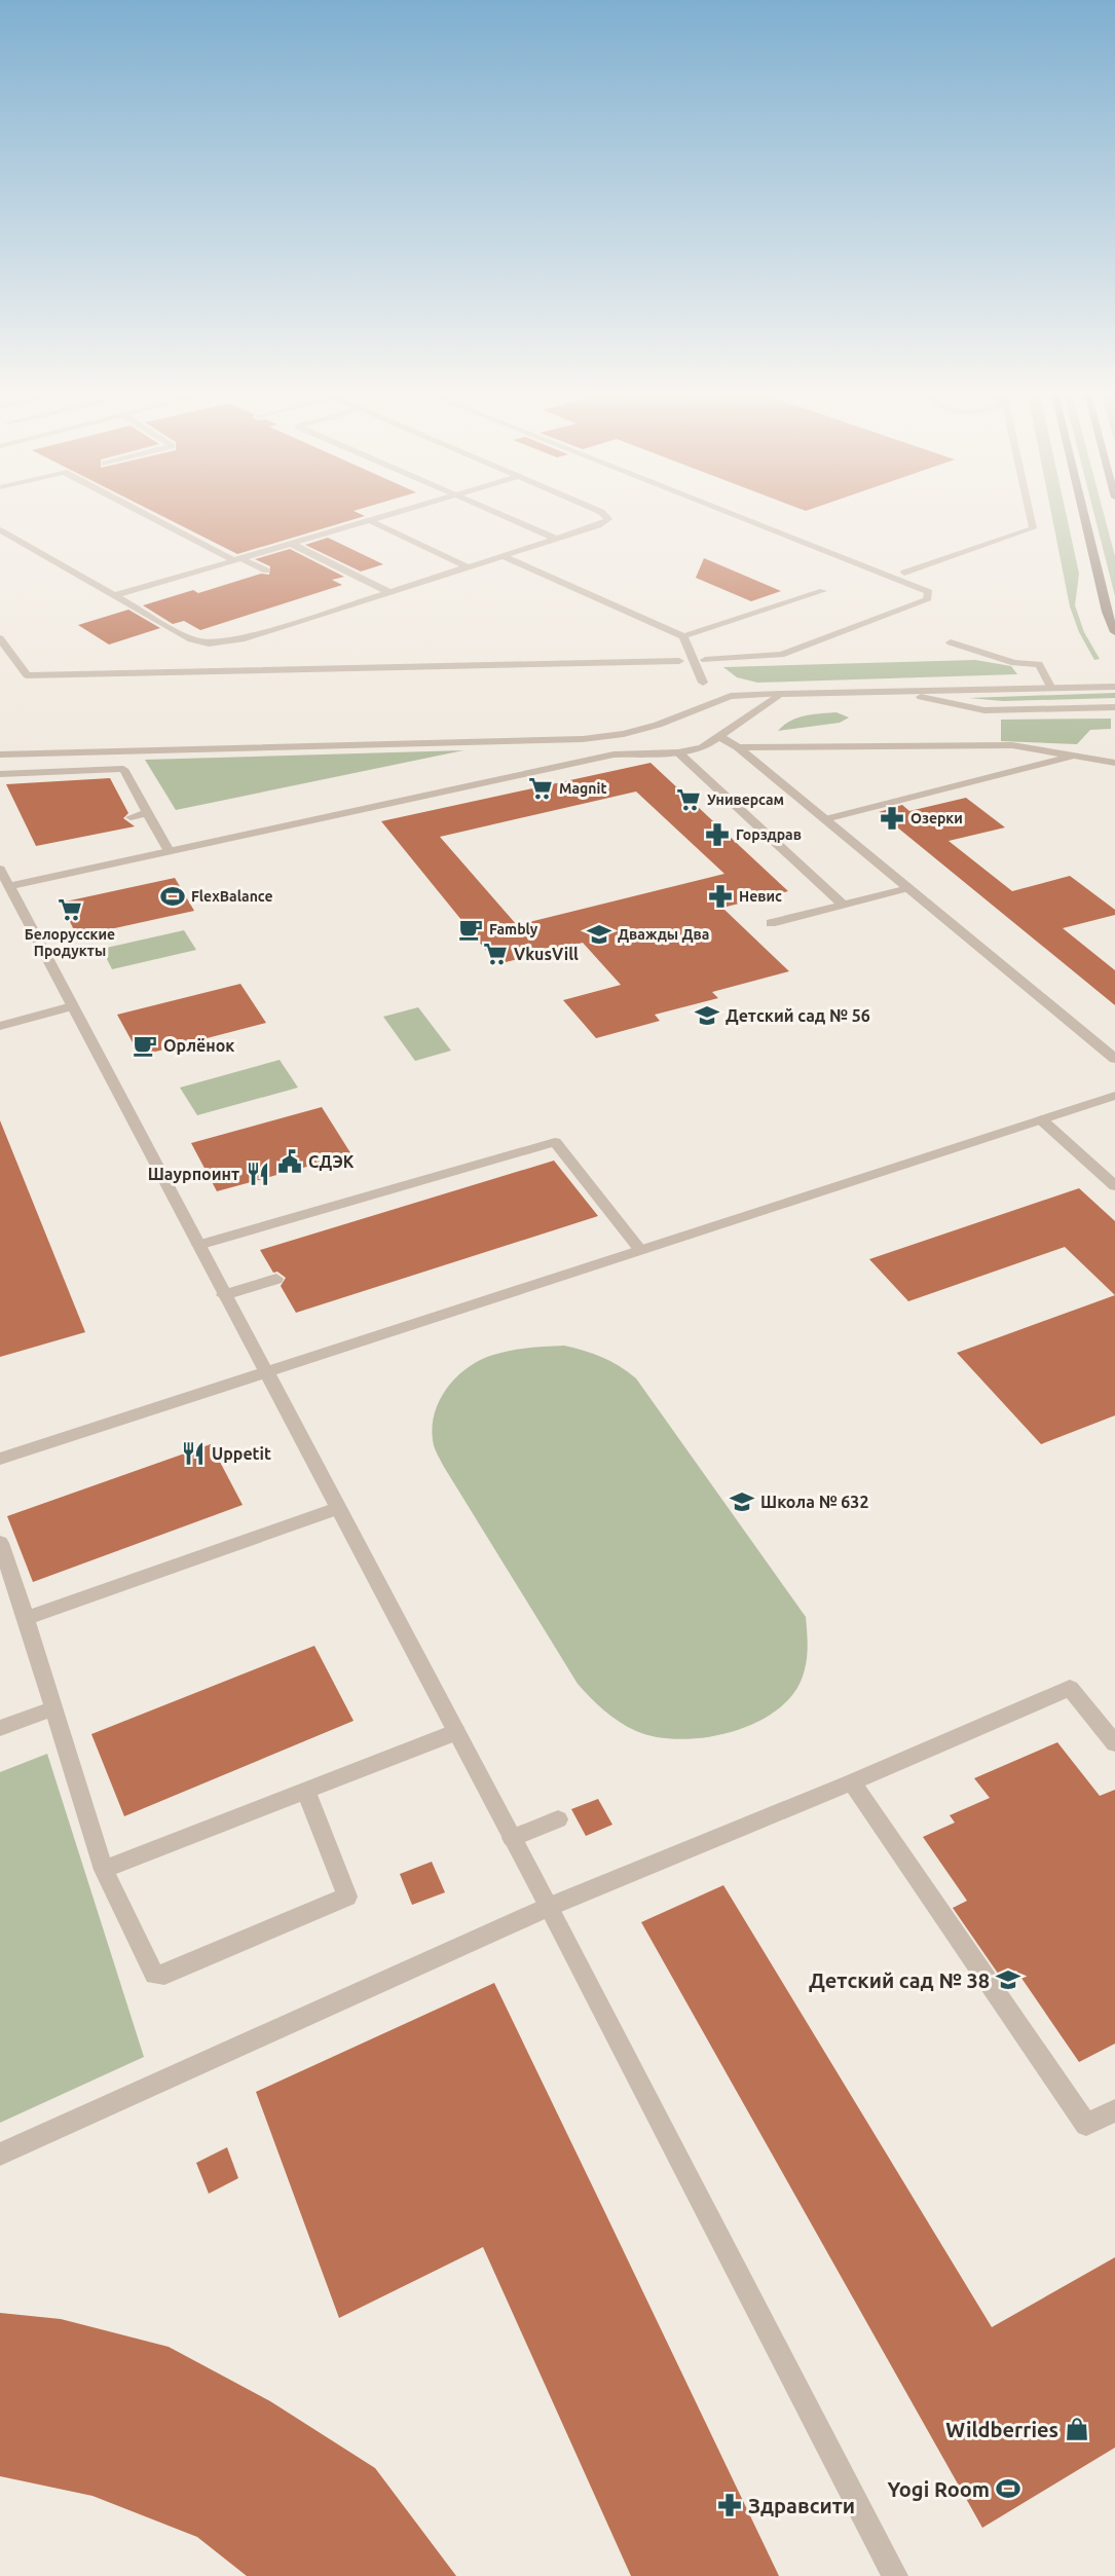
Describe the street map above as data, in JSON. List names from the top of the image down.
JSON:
{
  "places": {
    "supermarket": [
      "Magnit",
      "Универсам",
      "Белорусские Продукты",
      "VkusVill"
    ],
    "pharmacy": [
      "Озерки",
      "Горздрав",
      "Невис",
      "Здравсити"
    ],
    "sports": ["FlexBalance", "Yogi Room"],
    "cafe": ["Fambly", "Орлёнок"],
    "school or university": [
      "Дважды Два",
      "Детский сад № 56",
      "Школа № 632",
      "Детский сад № 38"
    ],
    "public building": ["СДЭК"],
    "restaurant": ["Шаурпоинт", "Uppetit"],
    "shop": ["Wildberries"]
  }
}
